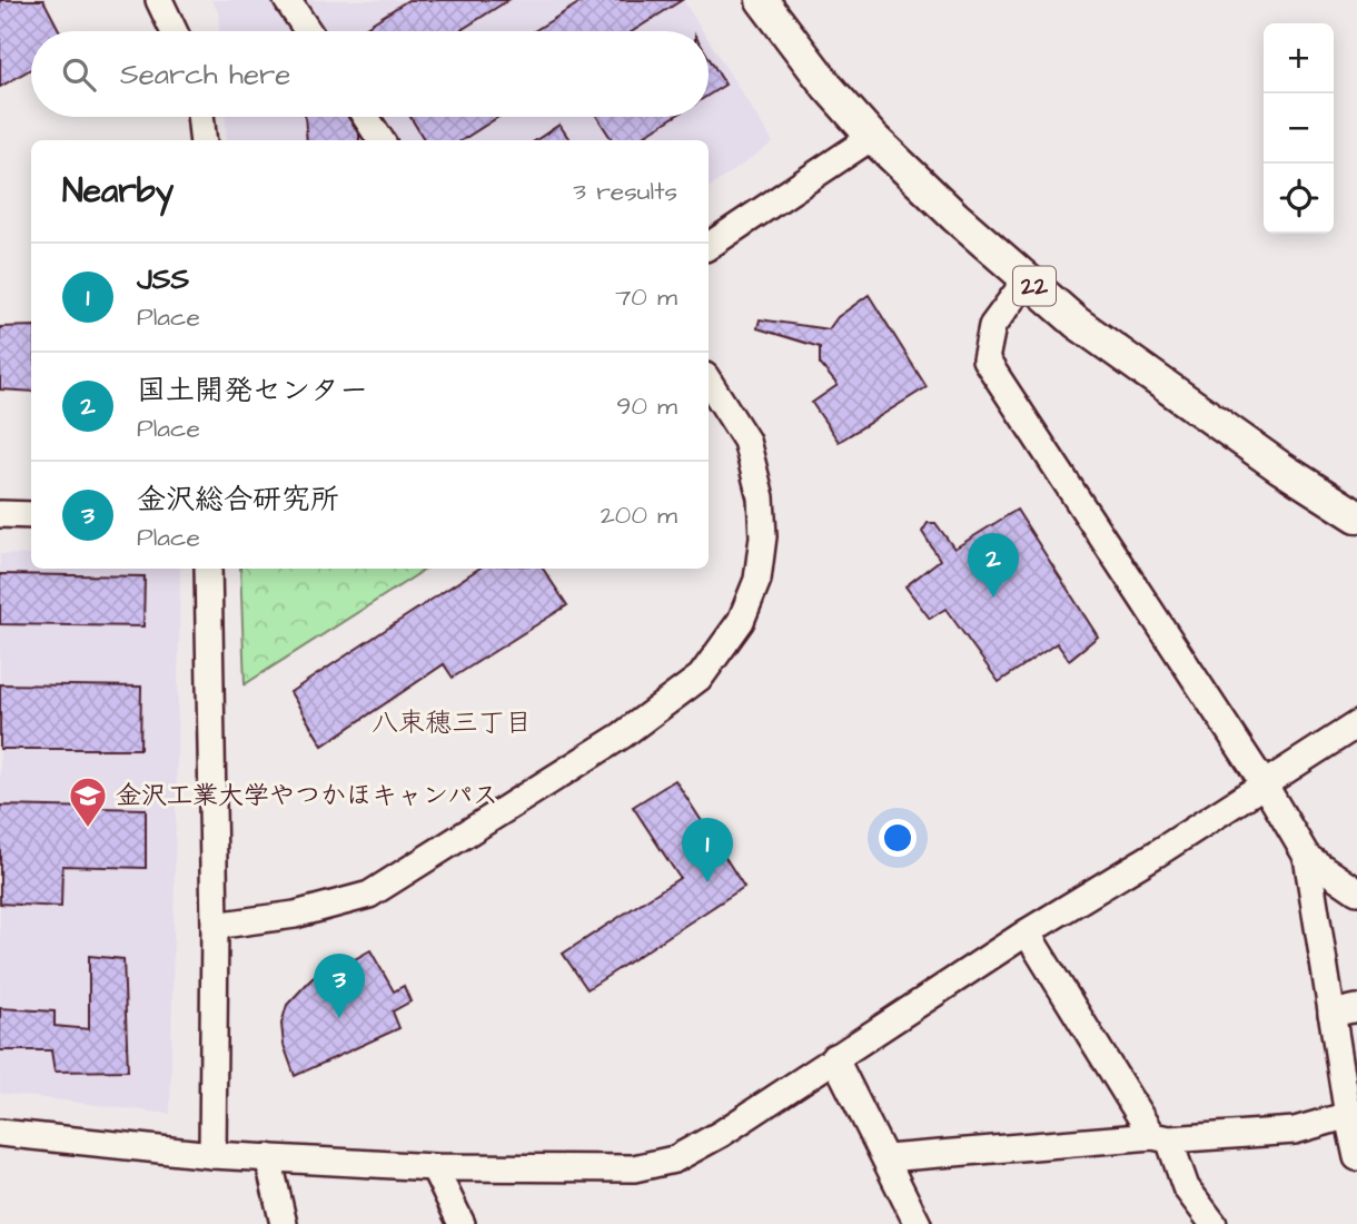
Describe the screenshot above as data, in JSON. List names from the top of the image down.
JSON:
{
  "streets": {
    "main road": ["22"]
  },
  "districts": ["八束穂三丁目"],
  "places": {
    "school or university": ["金沢工業大学やつかほキャンパス"]
  },
  "page": {
    "map_buttons": ["+", "−"],
    "search": "Search here",
    "heading": ["Nearby", "3 results"],
    "list": [
      {
        "mark": "1",
        "name": "JSS",
        "note": "Place",
        "value": "70 m"
      },
      {
        "mark": "2",
        "name": "国土開発センター",
        "note": "Place",
        "value": "90 m"
      },
      {
        "mark": "3",
        "name": "金沢総合研究所",
        "note": "Place",
        "value": "200 m"
      }
    ],
    "pins": ["2", "1", "3"]
  }
}
